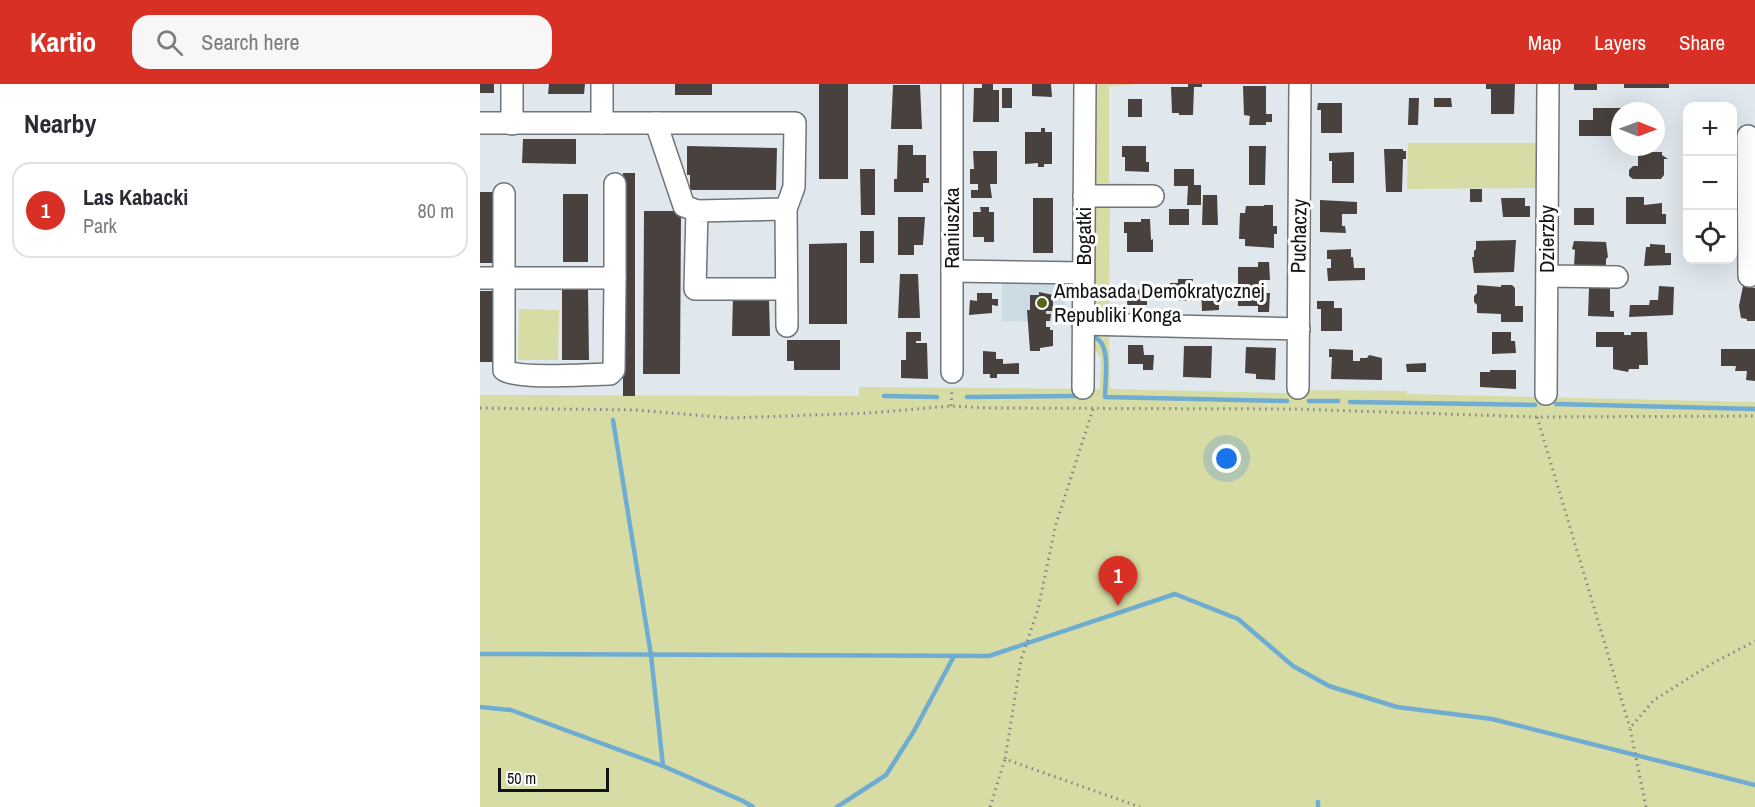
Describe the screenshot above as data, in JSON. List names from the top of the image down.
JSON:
{
  "streets": {
    "street": [
      "Raniuszka",
      "Bogatki",
      "Puchaczy",
      "Dzierzby"
    ]
  },
  "places": ["Ambasada Demokratycznej Republiki Konga"],
  "scale_bar": "50 m",
  "north": "right",
  "page": {
    "header": "Kartio",
    "search": "Search here",
    "nav": ["Map", "Layers", "Share"],
    "heading": "Nearby",
    "map_buttons": ["+", "−"],
    "list": [
      {
        "mark": "1",
        "name": "Las Kabacki",
        "note": "Park",
        "value": "80 m"
      }
    ],
    "pins": "1",
    "scale": "50 m"
  }
}
